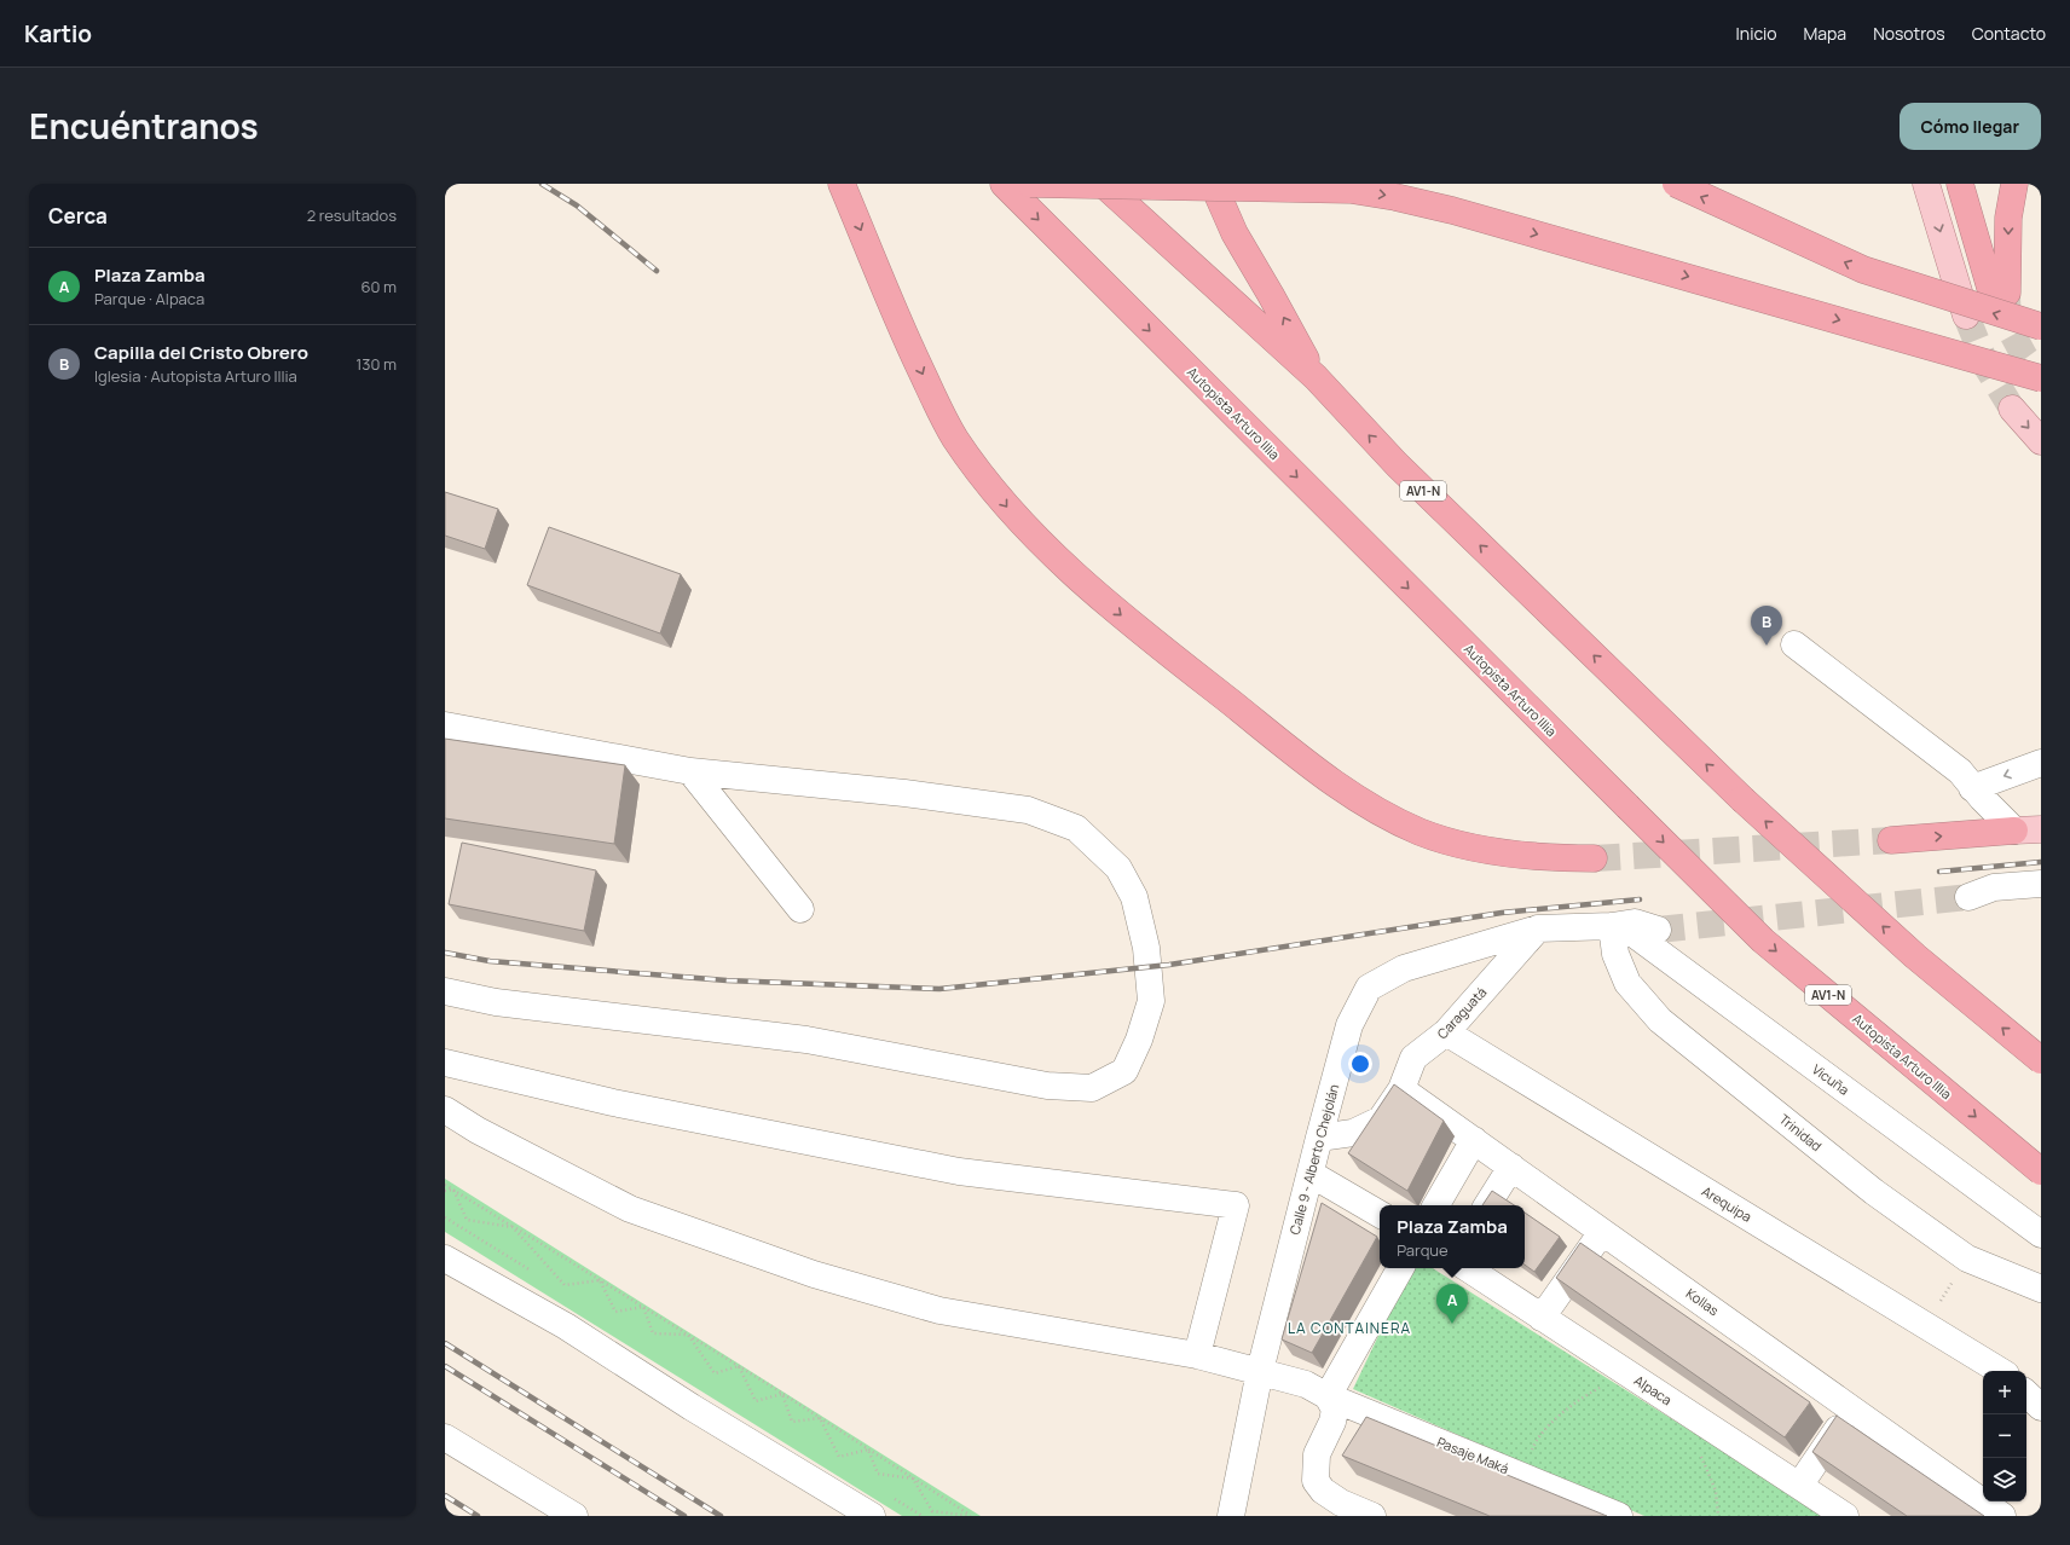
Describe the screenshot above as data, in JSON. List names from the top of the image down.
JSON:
{
  "streets": {
    "highway": ["Autopista Arturo Illia", "AV1-N"],
    "street": [
      "Caraguatá",
      "Vicuña",
      "Trinidad",
      "Calle 9 - Alberto Chejolán",
      "Arequipa",
      "Kollas",
      "Alpaca",
      "Pasaje Maká"
    ]
  },
  "crossings": [
    ["Caraguatá", "Calle 9 - Alberto Chejolán"],
    ["Caraguatá", "Arequipa"],
    ["Caraguatá", "Kollas"],
    ["Vicuña", "Trinidad"],
    ["Vicuña", "Calle 9 - Alberto Chejolán"],
    ["Trinidad", "Calle 9 - Alberto Chejolán"],
    ["Calle 9 - Alberto Chejolán", "Pasaje Maká"]
  ],
  "districts": ["LA CONTAINERA"],
  "page": {
    "header": "Kartio",
    "nav": [
      "Inicio",
      "Mapa",
      "Nosotros",
      "Contacto"
    ],
    "title": "Encuéntranos",
    "buttons": "Cómo llegar",
    "heading": ["Cerca", "2 resultados"],
    "list": [
      {
        "mark": "A",
        "name": "Plaza Zamba",
        "note": "Parque · Alpaca",
        "value": "60 m"
      },
      {
        "mark": "B",
        "name": "Capilla del Cristo Obrero",
        "note": "Iglesia · Autopista Arturo Illia",
        "value": "130 m"
      }
    ],
    "pins": ["B", "A"],
    "popup": ["Plaza Zamba", "Parque"],
    "map_buttons": ["+", "−"]
  }
}
